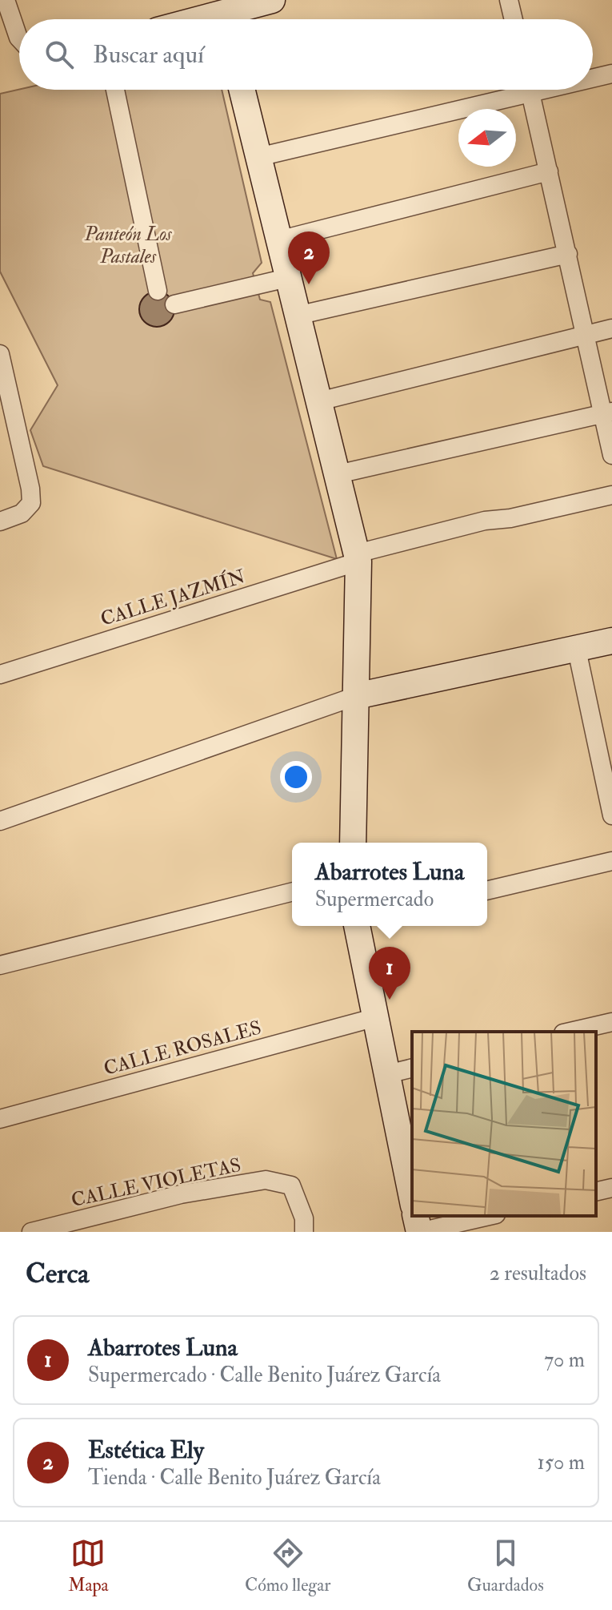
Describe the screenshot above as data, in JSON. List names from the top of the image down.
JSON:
{
  "streets": {
    "street": ["CALLE JAZMÍN", "CALLE ROSALES", "CALLE VIOLETAS"]
  },
  "parks": ["Panteón Los Pastales"],
  "north": "left",
  "page": {
    "search": "Buscar aquí",
    "pins": ["2", "1"],
    "popup": ["Abarrotes Luna", "Supermercado"],
    "heading": ["Cerca", "2 resultados"],
    "list": [
      {
        "mark": "1",
        "name": "Abarrotes Luna",
        "note": "Supermercado · Calle Benito Juárez García",
        "value": "70 m"
      },
      {
        "mark": "2",
        "name": "Estética Ely",
        "note": "Tienda · Calle Benito Juárez García",
        "value": "150 m"
      }
    ],
    "nav": ["Mapa", "Cómo llegar", "Guardados"]
  }
}
